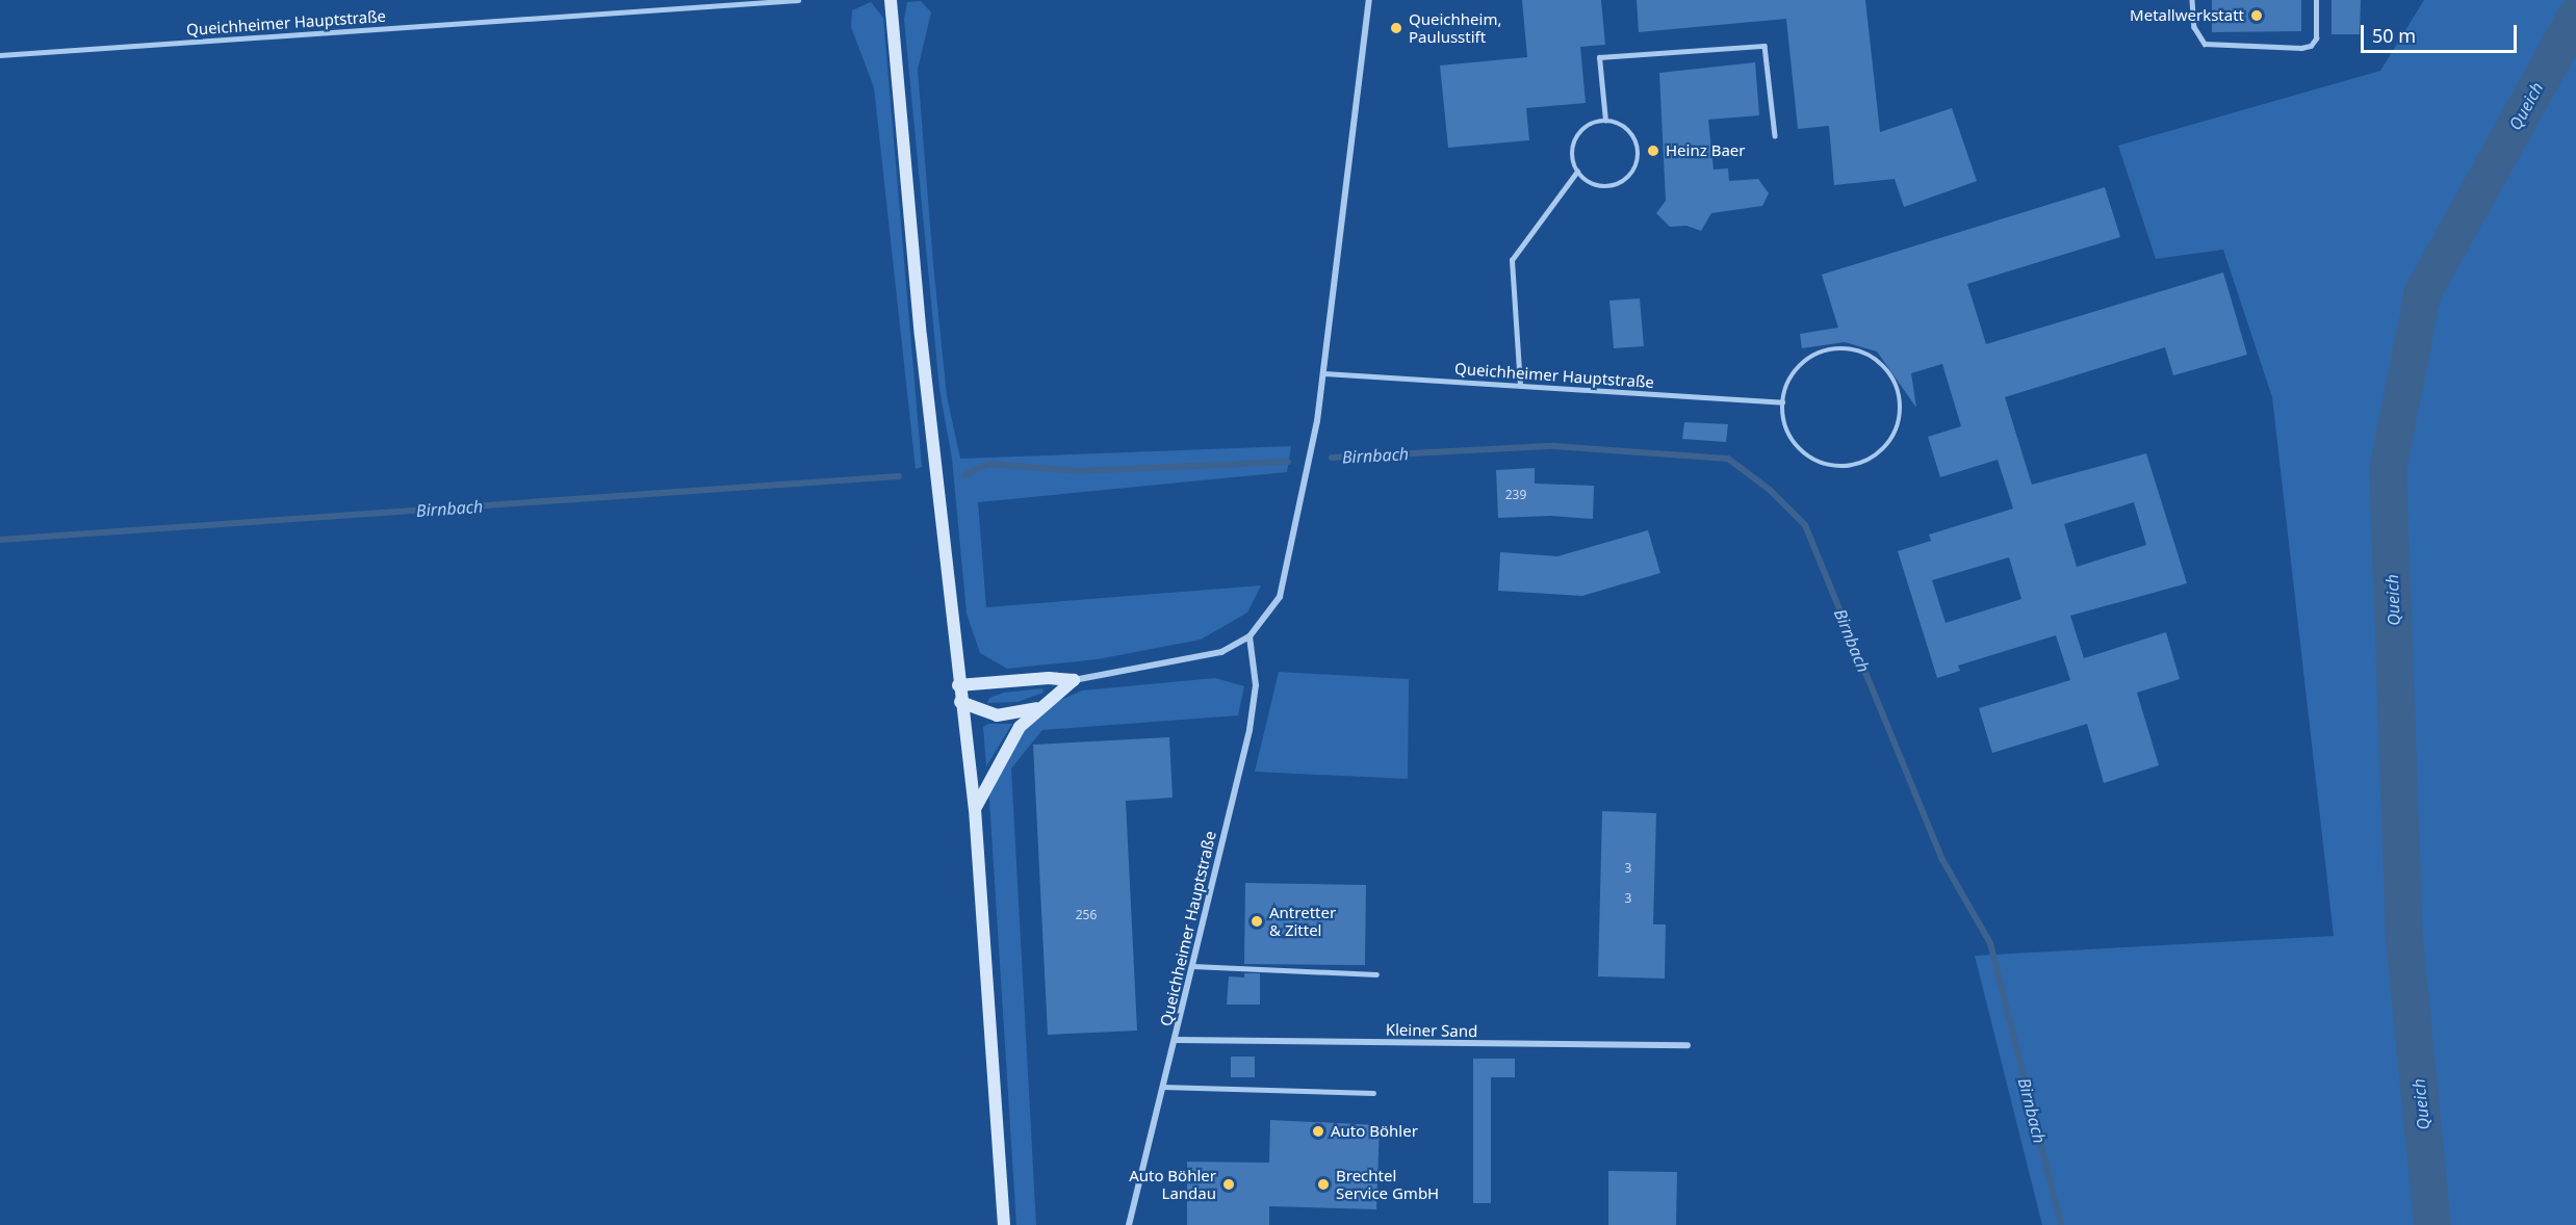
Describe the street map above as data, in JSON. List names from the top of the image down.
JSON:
{
  "streets": {
    "street": ["Queichheimer Hauptstraße", "Kleiner Sand"]
  },
  "crossings": [
    ["Queichheimer Hauptstraße", "Kleiner Sand"]
  ],
  "water": ["Queich", "Birnbach"],
  "places": [
    "Metallwerkstatt",
    "Queichheim, Paulusstift",
    "Heinz Baer",
    "Antretter & Zittel",
    "Auto Böhler",
    "Auto Böhler Landau",
    "Brechtel Service GmbH"
  ],
  "house_numbers": [
    "239",
    "3",
    "3",
    "256"
  ],
  "scale_bar": "50 m"
}
